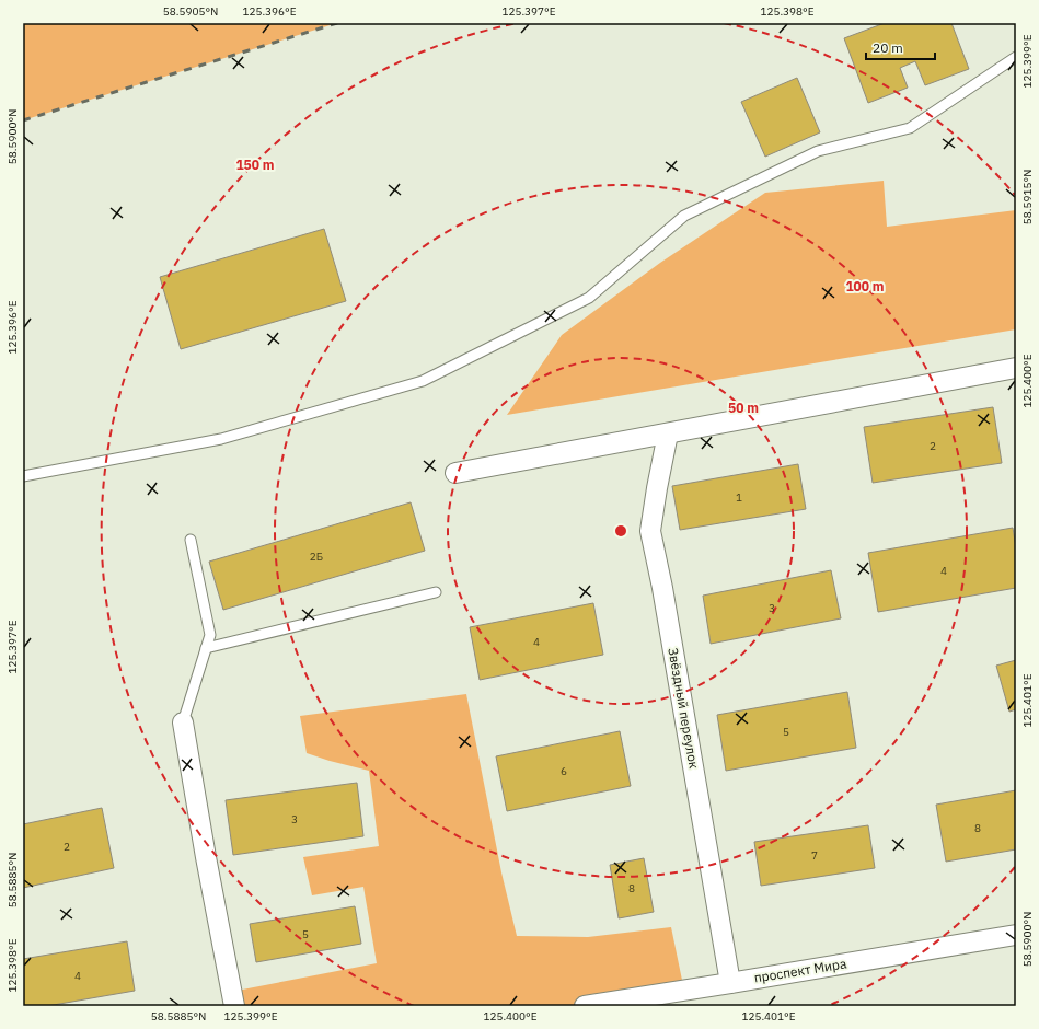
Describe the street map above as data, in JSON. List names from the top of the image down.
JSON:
{
  "streets": {
    "street": ["Звёздный переулок", "проспект Мира"]
  },
  "crossings": [
    ["Звёздный переулок", "проспект Мира"]
  ],
  "house_numbers": [
    "2",
    "1",
    "2Б",
    "4",
    "3",
    "4",
    "5",
    "6",
    "3",
    "8",
    "2",
    "7",
    "8",
    "5",
    "4"
  ],
  "scale_bar": "20 m",
  "coordinates": [
    "58.5905°N",
    "125.396°E",
    "125.397°E",
    "125.398°E",
    "125.399°E",
    "58.5900°N",
    "58.5915°N",
    "125.400°E",
    "125.401°E",
    "58.5885°N"
  ],
  "rings": ["150 m", "100 m", "50 m"]
}
